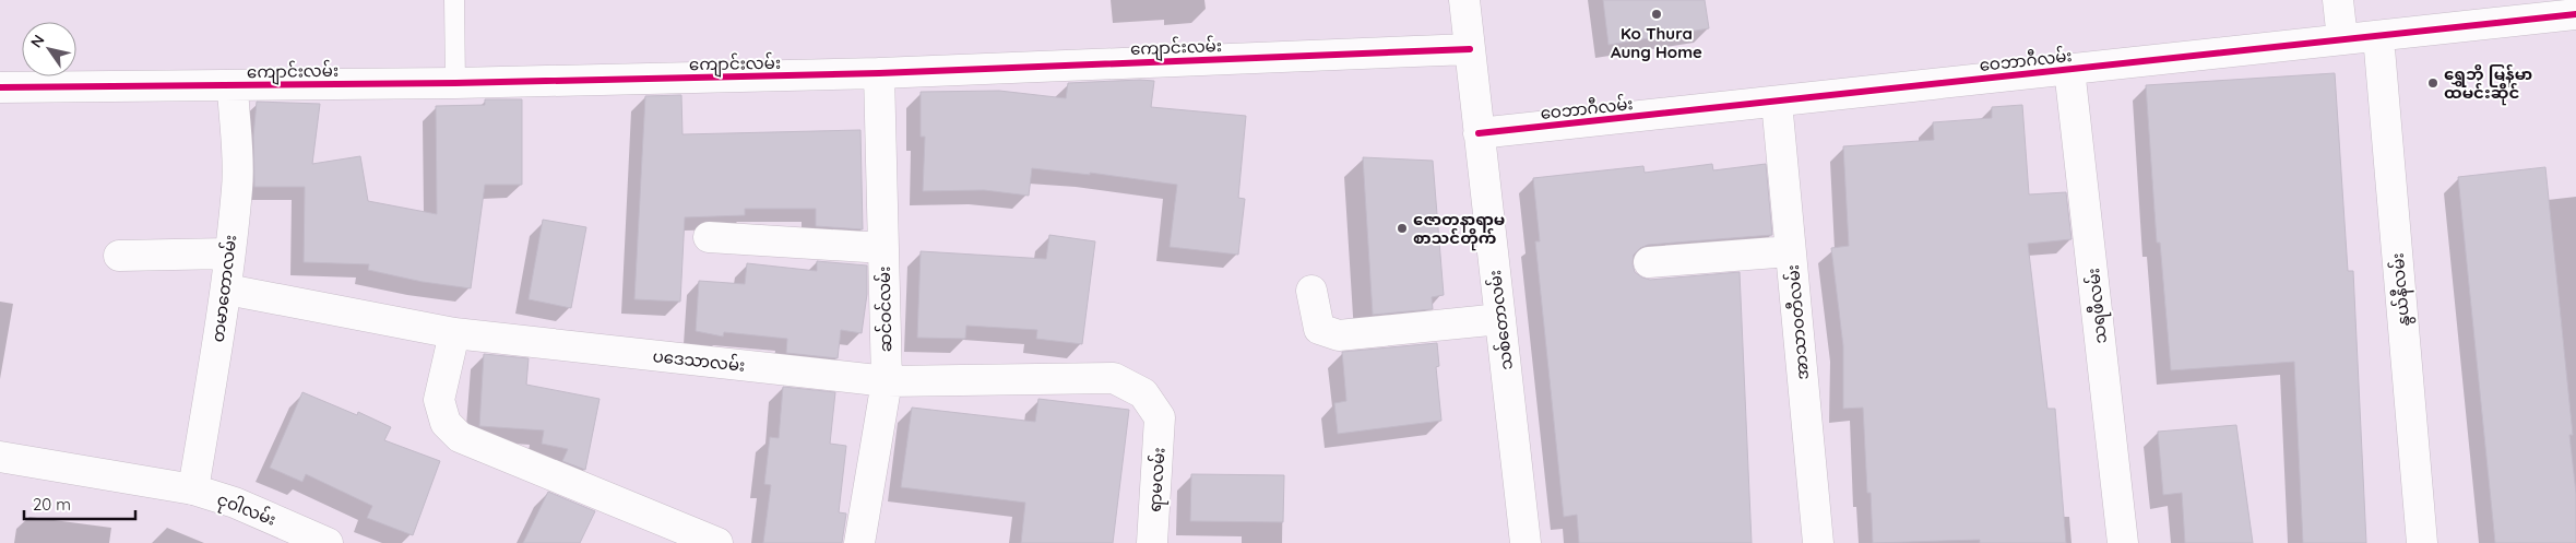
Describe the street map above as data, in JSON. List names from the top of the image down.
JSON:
{
  "streets": {
    "street": [
      "ကျောင်းလမ်း",
      "ဝေဘာဂီလမ်း",
      "တမာတောလမ်း",
      "နွယ်နီလမ်း",
      "သရဖီလမ်း",
      "ဆင်ဝင်လမ်း",
      "သစ်တောလမ်း",
      "အာသာဝတီလမ်း",
      "ပဒေသာလမ်း",
      "ရာမလမ်း",
      "ငုဝါလမ်း"
    ]
  },
  "crossings": [
    ["ကျောင်းလမ်း", "တမာတောလမ်း"],
    ["ကျောင်းလမ်း", "ဆင်ဝင်လမ်း"],
    ["ကျောင်းလမ်း", "သစ်တောလမ်း"],
    ["ဝေဘာဂီလမ်း", "နွယ်နီလမ်း"],
    ["ဝေဘာဂီလမ်း", "သရဖီလမ်း"],
    ["ဝေဘာဂီလမ်း", "သစ်တောလမ်း"],
    ["ဝေဘာဂီလမ်း", "အာသာဝတီလမ်း"],
    ["တမာတောလမ်း", "ပဒေသာလမ်း"],
    ["တမာတောလမ်း", "ငုဝါလမ်း"],
    ["ဆင်ဝင်လမ်း", "ပဒေသာလမ်း"],
    ["ပဒေသာလမ်း", "ရာမလမ်း"]
  ],
  "places": ["Ko Thura Aung Home", "ရွှေဘို မြန်မာ ထမင်းဆိုင်", "ဇောတနာရာမ စာသင်တိုက်"],
  "scale_bar": "20 m",
  "north": "top left"
}
